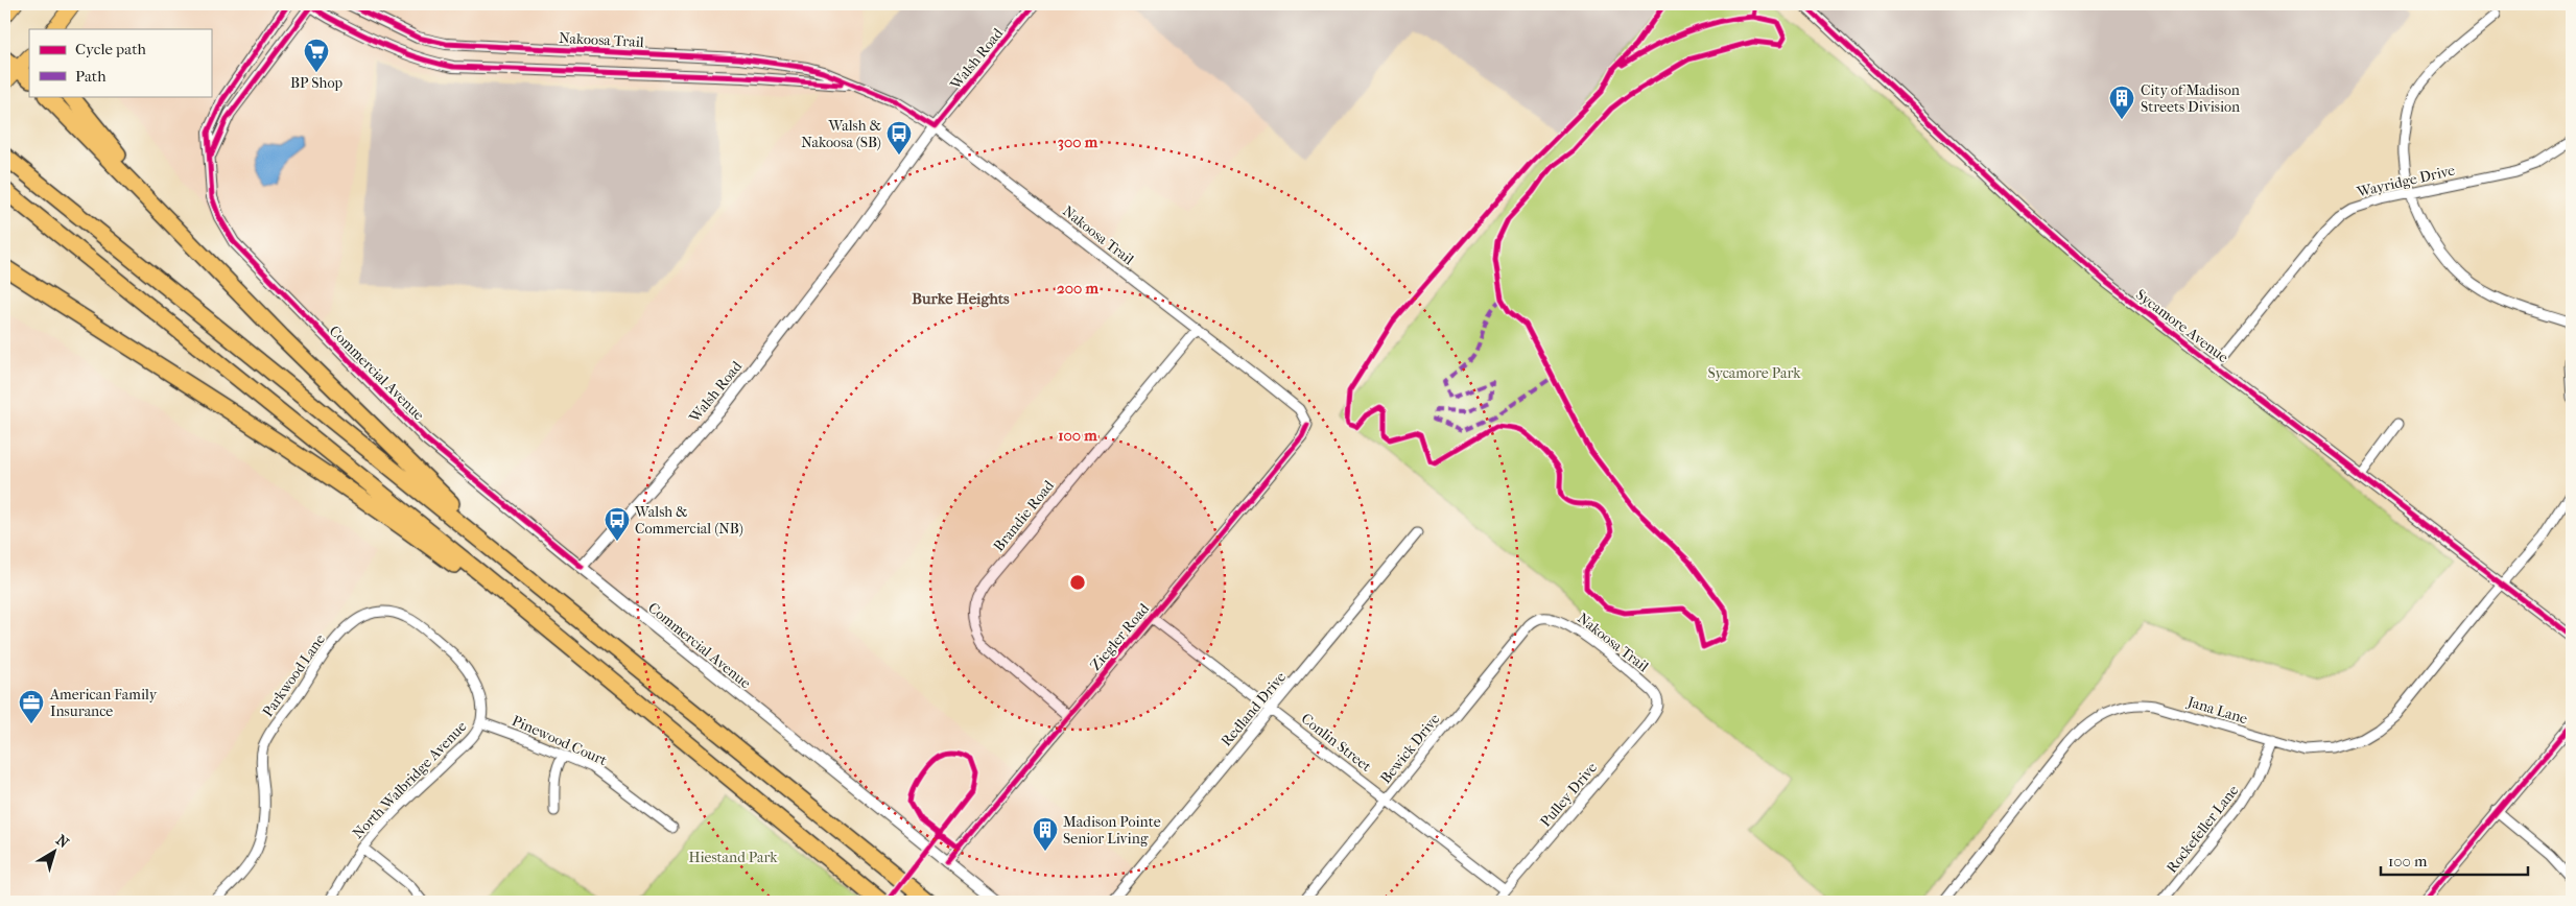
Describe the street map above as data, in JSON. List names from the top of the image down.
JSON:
{
  "streets": {
    "street": [
      "Nakoosa Trail",
      "Walsh Road",
      "Wayridge Drive",
      "Sycamore Avenue",
      "Commercial Avenue",
      "Brandie Road",
      "Ziegler Road",
      "Parkwood Lane",
      "Redland Drive",
      "Jana Lane",
      "Pinewood Court",
      "Conlin Street",
      "Bewick Drive",
      "North Walbridge Avenue",
      "Pulley Drive",
      "Rockefeller Lane"
    ]
  },
  "crossings": [
    ["Nakoosa Trail", "Walsh Road"],
    ["Nakoosa Trail", "Commercial Avenue"],
    ["Nakoosa Trail", "Brandie Road"],
    ["Nakoosa Trail", "Ziegler Road"],
    ["Nakoosa Trail", "Bewick Drive"],
    ["Nakoosa Trail", "Pulley Drive"],
    ["Walsh Road", "Commercial Avenue"],
    ["Wayridge Drive", "Sycamore Avenue"],
    ["Sycamore Avenue", "Jana Lane"],
    ["Commercial Avenue", "Ziegler Road"],
    ["Brandie Road", "Ziegler Road"],
    ["Ziegler Road", "Conlin Street"],
    ["Parkwood Lane", "North Walbridge Avenue"],
    ["Redland Drive", "Conlin Street"],
    ["Jana Lane", "Rockefeller Lane"],
    ["Pinewood Court", "North Walbridge Avenue"],
    ["Conlin Street", "Bewick Drive"],
    ["Conlin Street", "Pulley Drive"]
  ],
  "districts": ["Burke Heights"],
  "parks": ["Sycamore Park", "Hiestand Park"],
  "places": {
    "supermarket": ["BP Shop"],
    "building": ["City of Madison Streets Division", "Madison Pointe Senior Living"],
    "bus stop": ["Walsh & Nakoosa (SB)", "Walsh & Commercial (NB)"],
    "office": ["American Family Insurance"]
  },
  "legend": ["Cycle path", "Path"],
  "scale_bar": "100 m",
  "north": "top right",
  "rings": ["300 m", "200 m", "100 m"]
}
